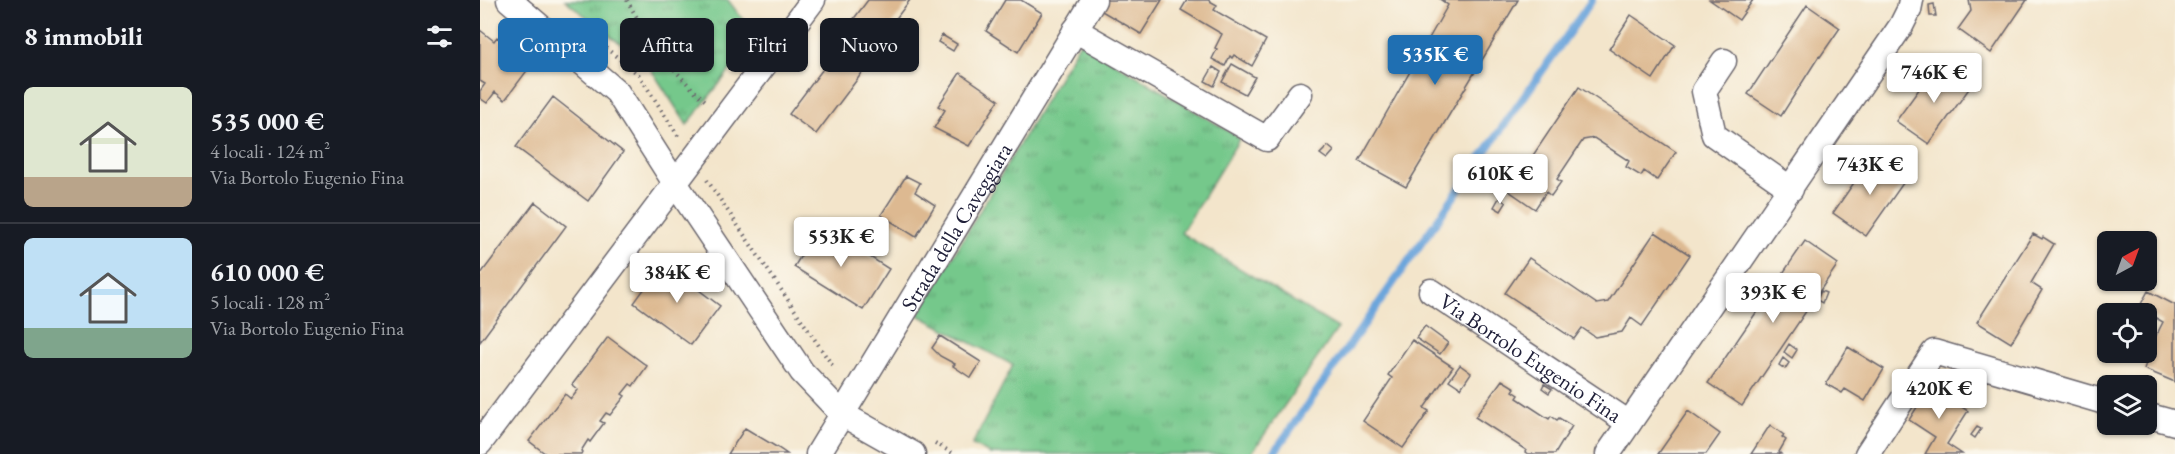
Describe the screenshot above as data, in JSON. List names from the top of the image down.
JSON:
{
  "streets": {
    "street": ["Strada della Caveggiara", "Via Bortolo Eugenio Fina"]
  },
  "north": "top right",
  "page": {
    "heading": "8 immobili",
    "chip": [
      "Compra",
      "Affitta",
      "Filtri",
      "Nuovo"
    ],
    "price": [
      "535K €",
      "746K €",
      "743K €",
      "610K €",
      "553K €",
      "384K €",
      "393K €",
      "420K €"
    ],
    "list": [
      {
        "name": "535 000 €",
        "note": "4 locali · 124 m² · Via Bortolo Eugenio Fina"
      },
      {
        "name": "610 000 €",
        "note": "5 locali · 128 m² · Via Bortolo Eugenio Fina"
      }
    ]
  }
}
